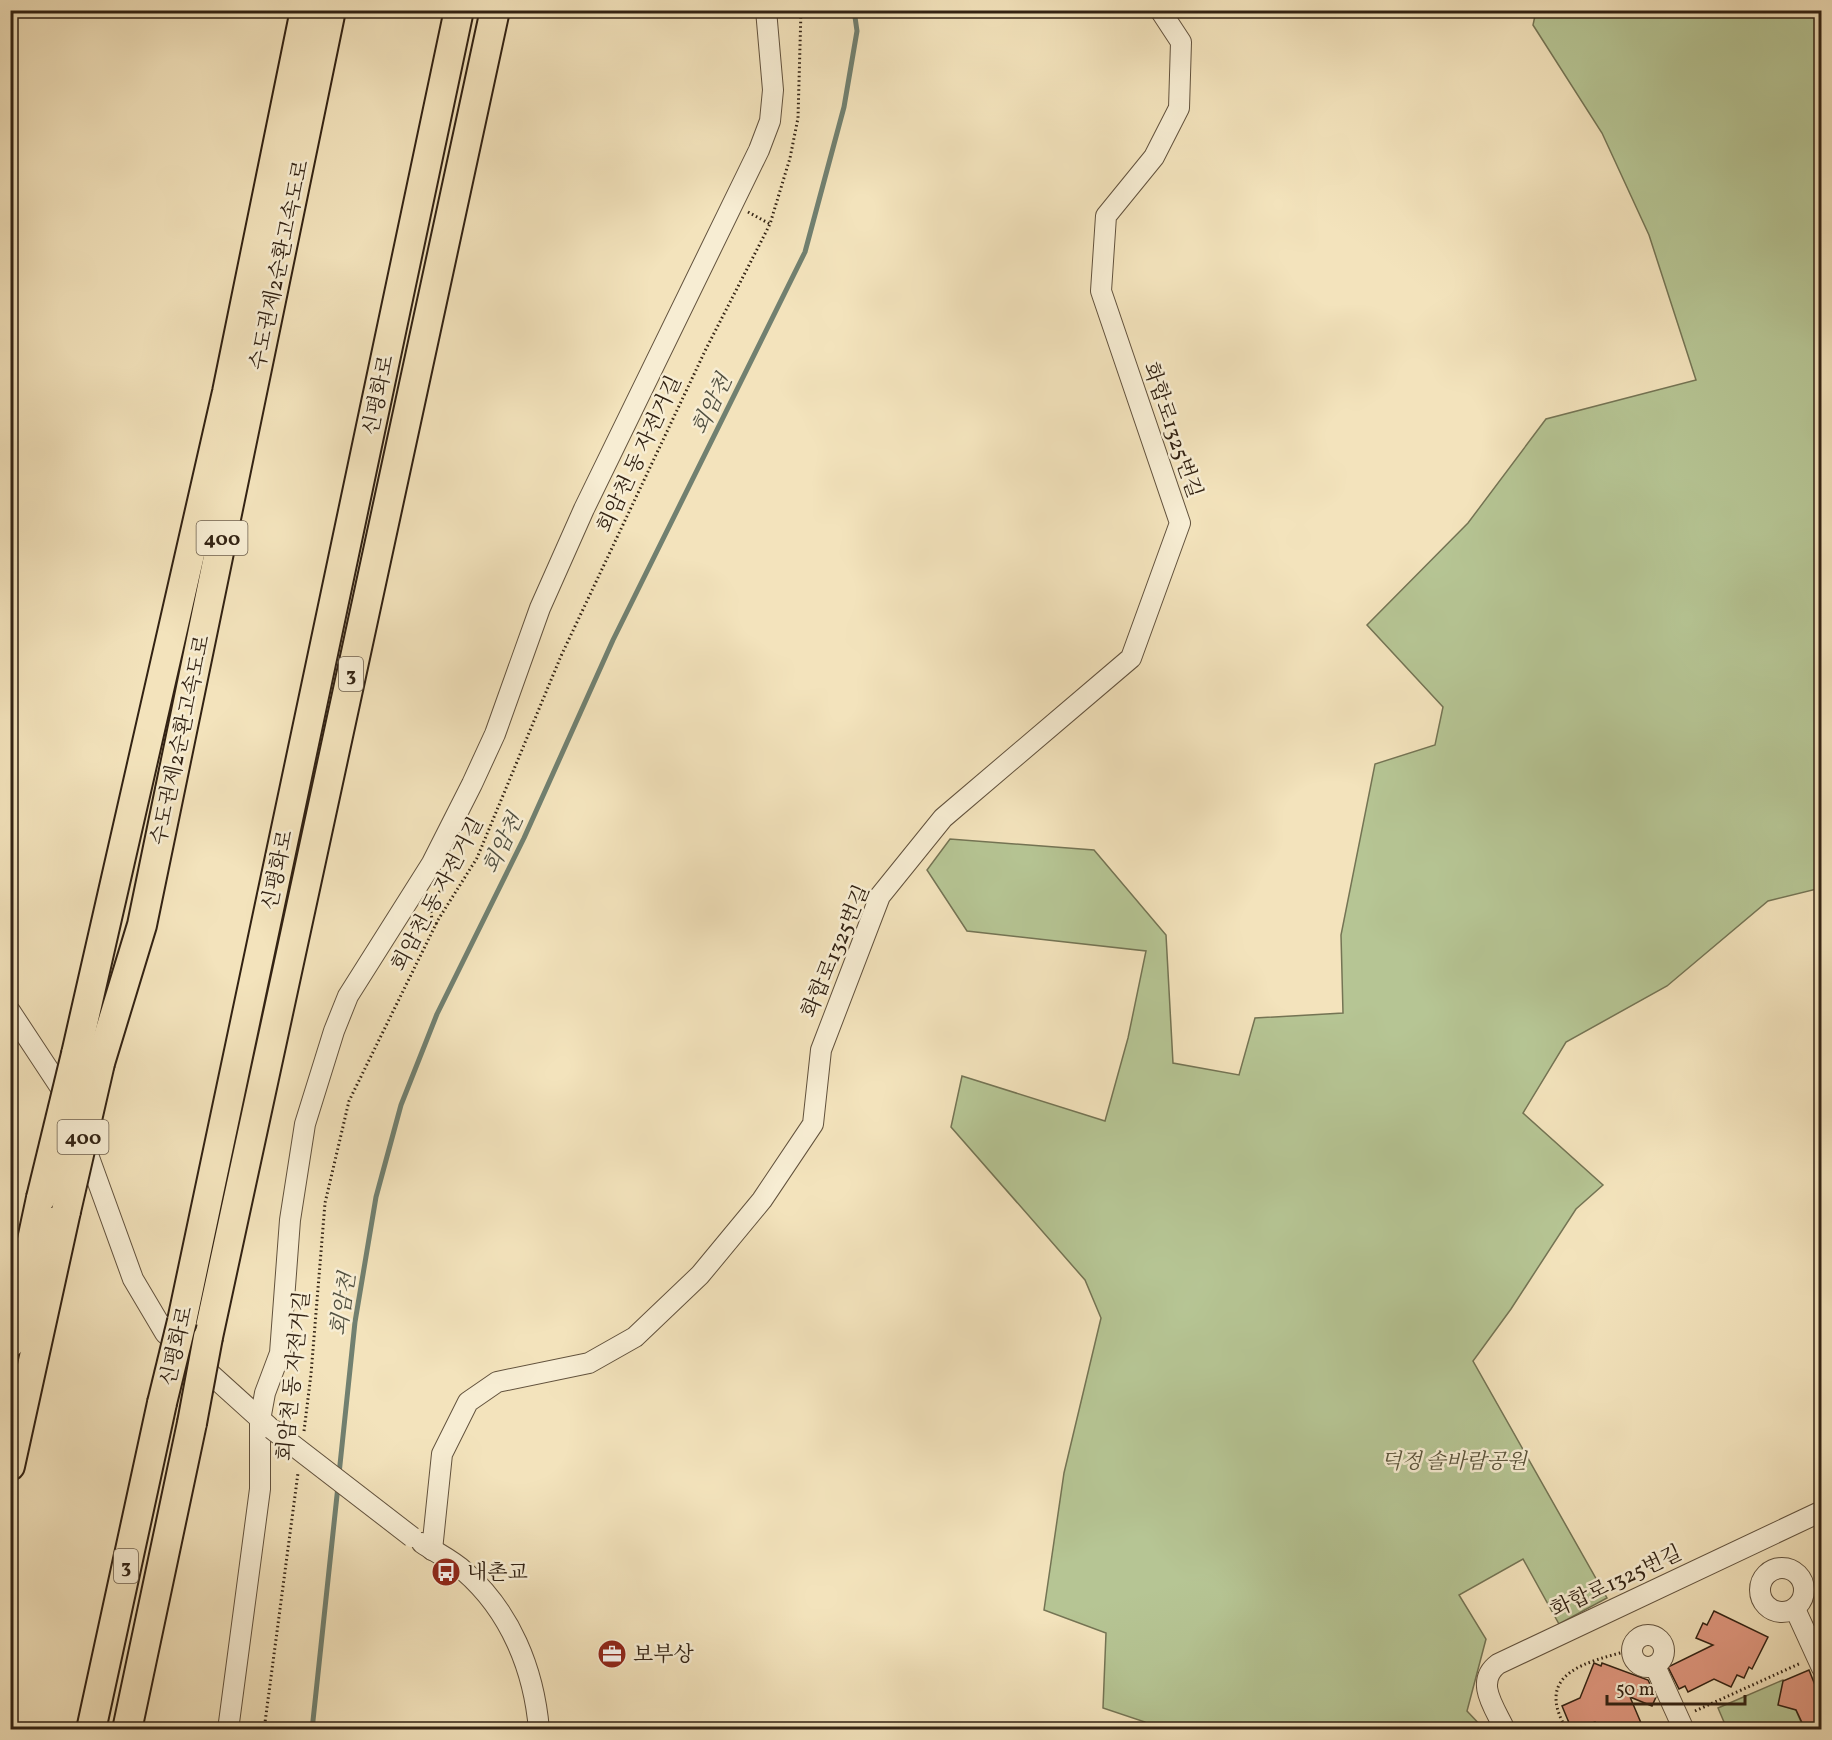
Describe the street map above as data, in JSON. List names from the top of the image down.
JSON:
{
  "streets": {
    "highway": [
      "수도권제2순환고속도로",
      "신평화로",
      "400",
      "3"
    ],
    "street": ["화합로1325번길"],
    "path": ["회암천 동 자전거길"]
  },
  "water": ["회암천"],
  "parks": ["덕정 솔바람공원"],
  "places": {
    "bus stop": ["내촌교"],
    "office": ["보부상"]
  },
  "scale_bar": "50 m"
}
